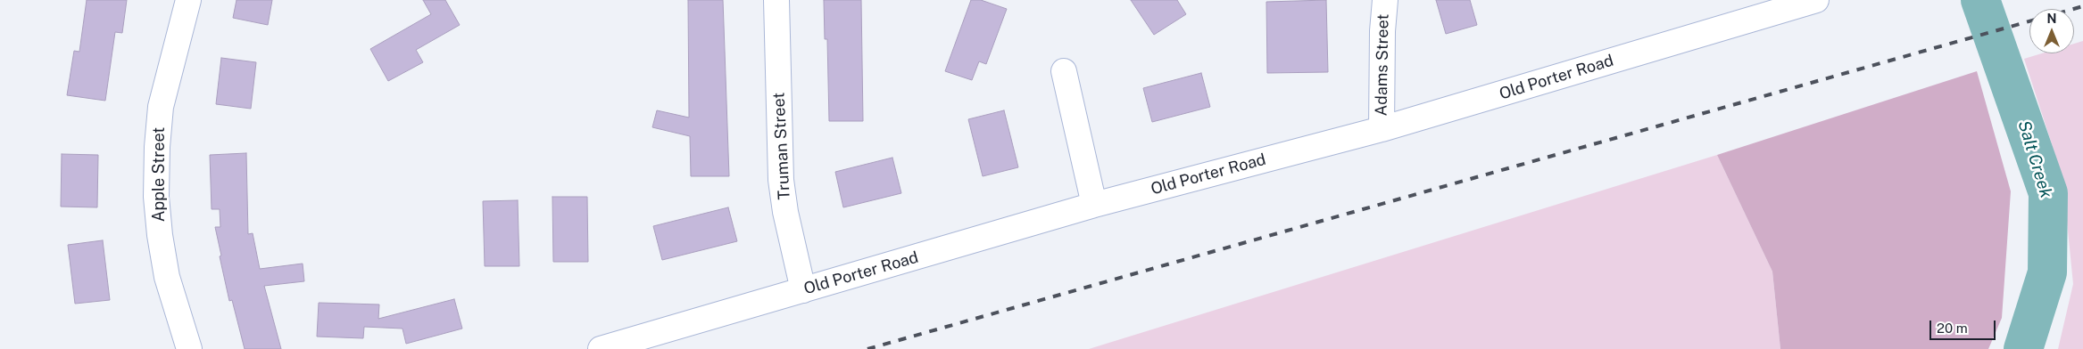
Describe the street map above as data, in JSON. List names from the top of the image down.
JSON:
{
  "streets": {
    "street": [
      "Adams Street",
      "Old Porter Road",
      "Truman Street",
      "Apple Street"
    ]
  },
  "crossings": [
    ["Adams Street", "Old Porter Road"],
    ["Old Porter Road", "Truman Street"]
  ],
  "water": ["Salt Creek"],
  "scale_bar": "20 m",
  "north": "top"
}
